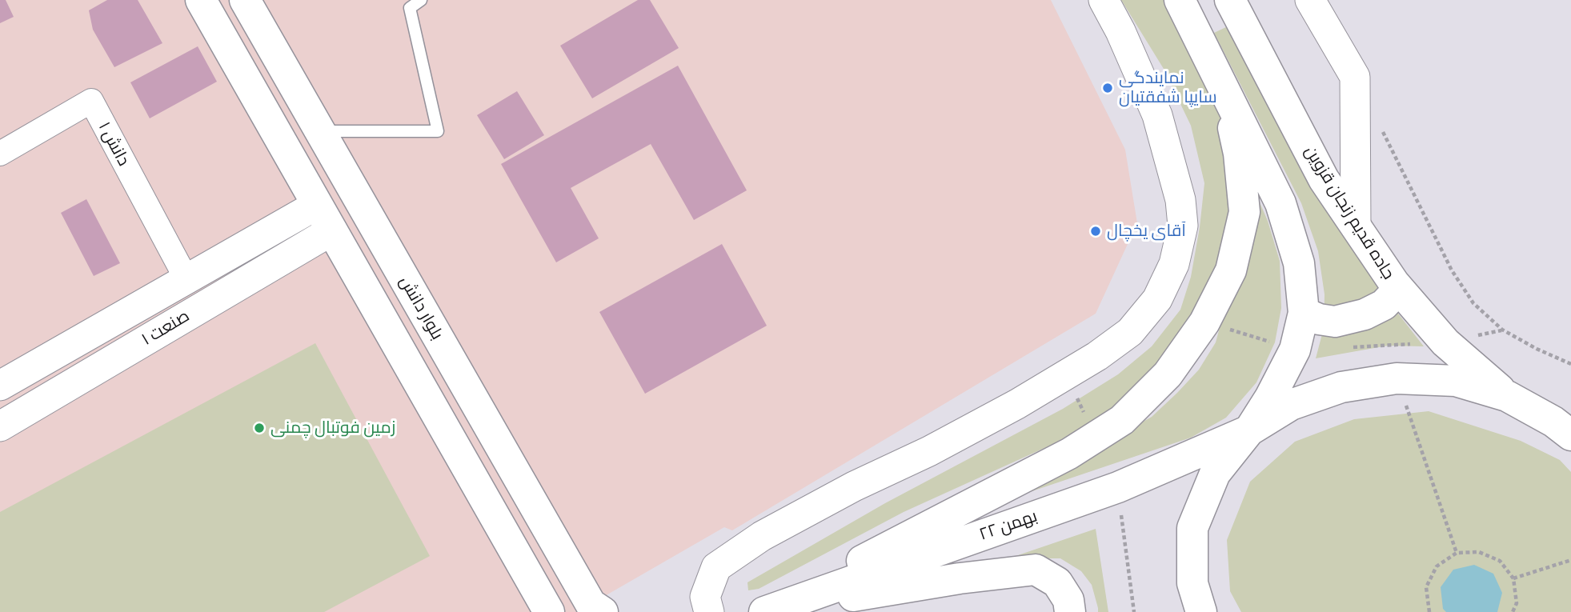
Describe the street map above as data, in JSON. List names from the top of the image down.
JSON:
{
  "streets": {
    "main road": ["جاده قدیم زنجان قزوین", "بلوار دانش", "۲۲ بهمن"],
    "street": ["دانش ۱", "صنعت ۱"]
  },
  "crossings": [
    ["دانش ۱", "صنعت ۱"]
  ],
  "places": ["نمایندگی سایپا شفقتیان", "آقای یخچال", "زمین فوتبال چمنی"]
}
